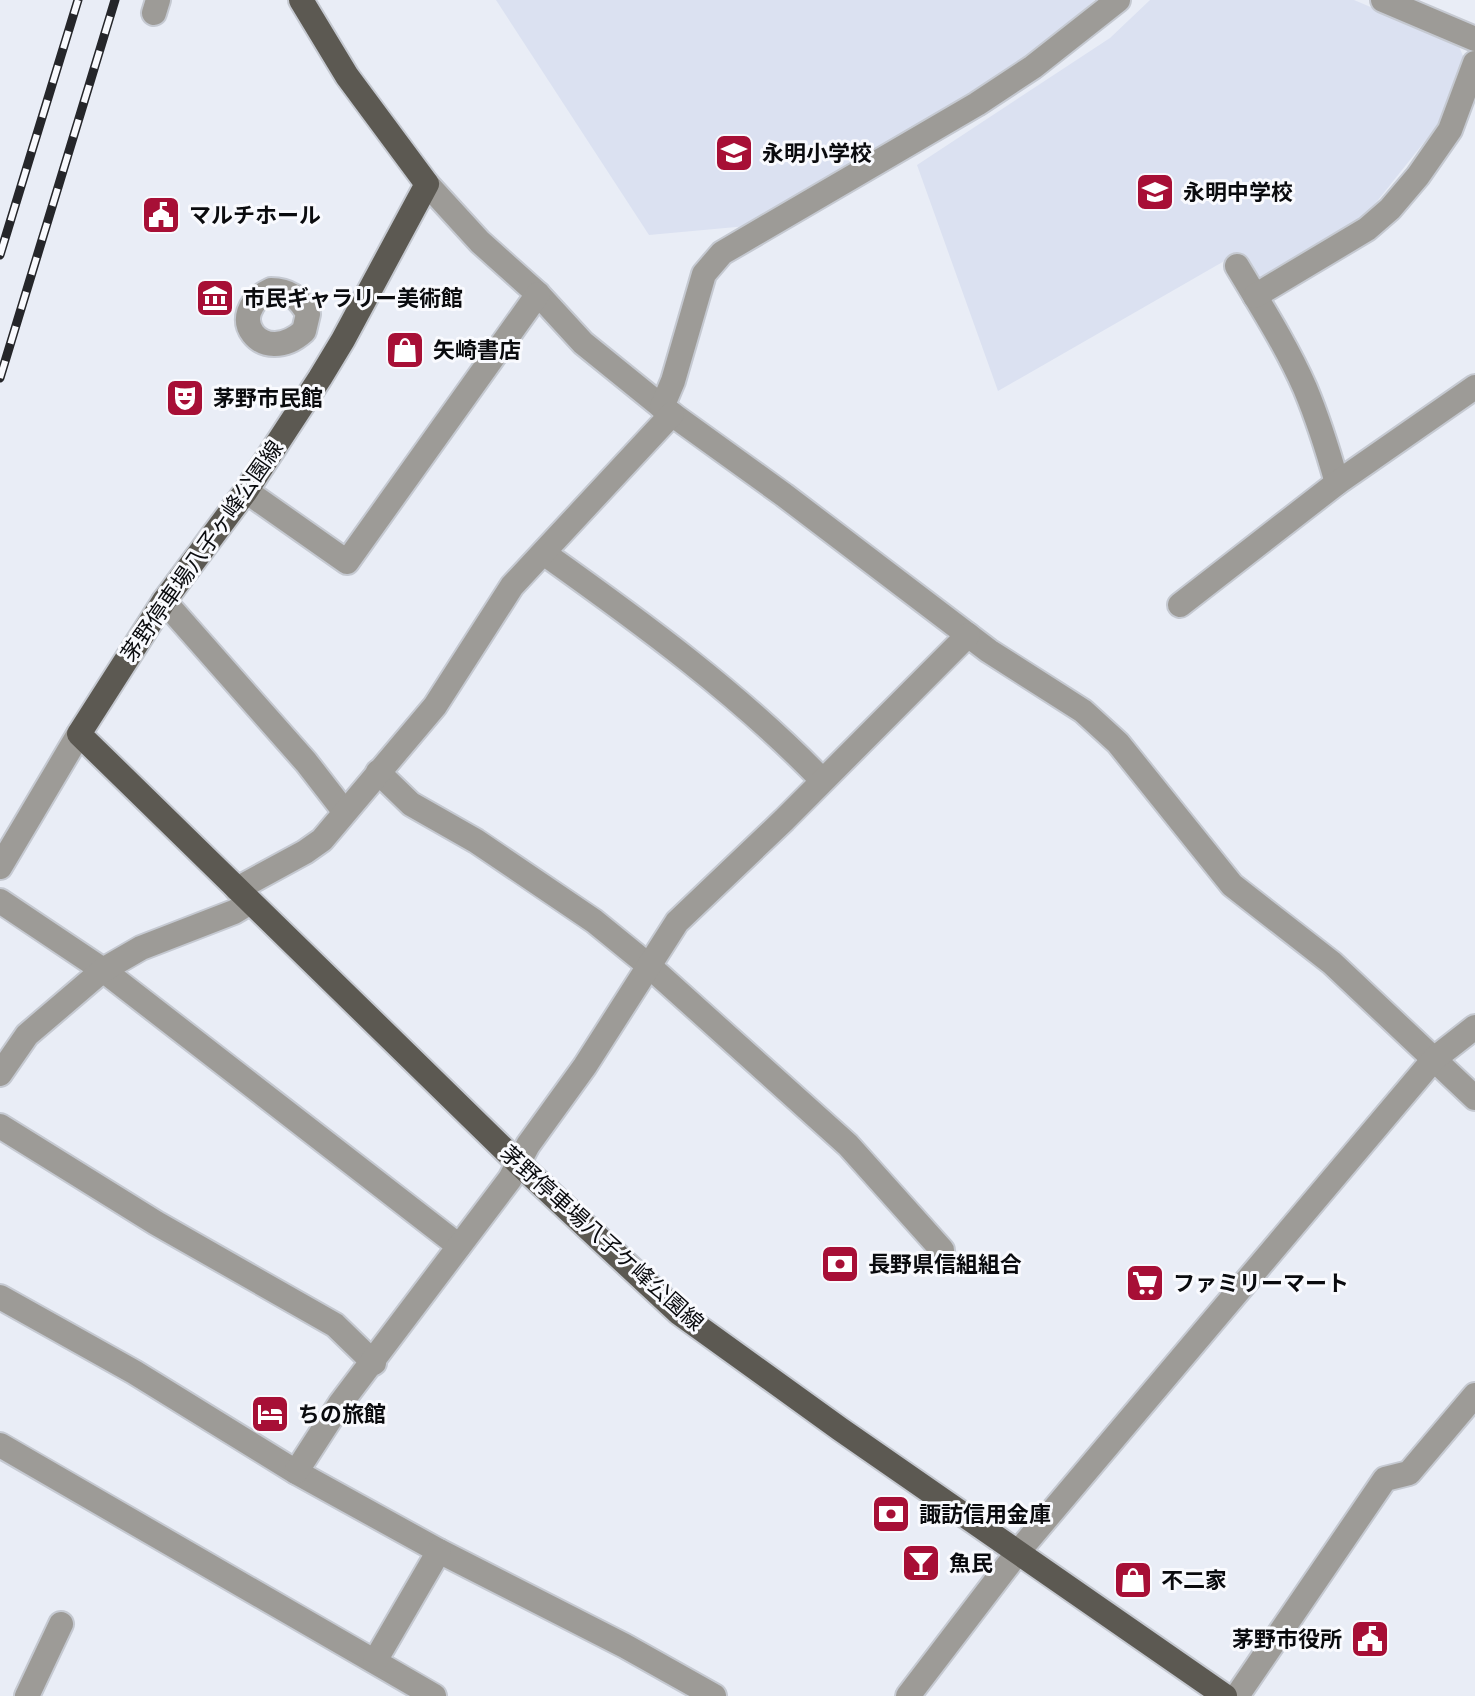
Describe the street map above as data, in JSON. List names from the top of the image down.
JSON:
{
  "streets": {
    "main road": ["茅野停車場八子ヶ峰公園線", "茅野停車場八子ケ峰公園線"]
  },
  "crossings": [
    ["茅野停車場八子ヶ峰公園線", "茅野停車場八子ケ峰公園線"]
  ],
  "places": {
    "school or university": ["永明小学校", "永明中学校"],
    "public building": ["マルチホール", "茅野市役所"],
    "museum": ["市民ギャラリー美術館"],
    "shop": ["矢崎書店", "不二家"],
    "theatre": ["茅野市民館"],
    "bank": ["長野県信組組合", "諏訪信用金庫"],
    "supermarket": ["ファミリーマート"],
    "hotel": ["ちの旅館"],
    "bar": ["魚民"]
  }
}
